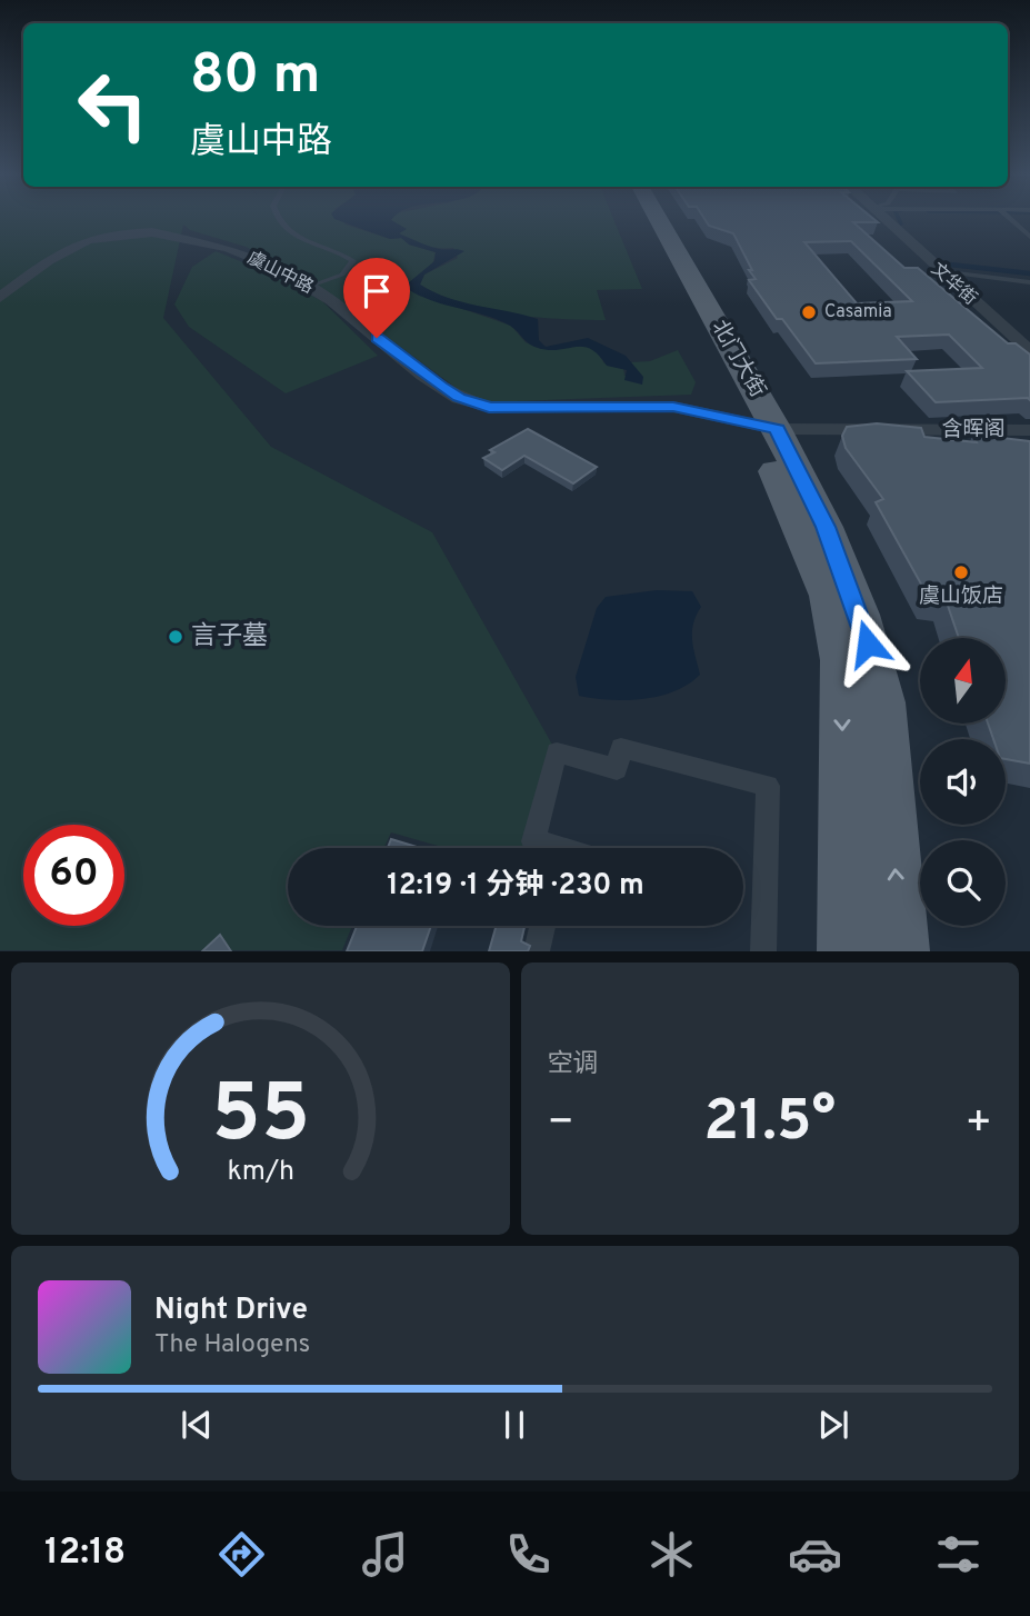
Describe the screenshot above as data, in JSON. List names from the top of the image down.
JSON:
{
  "streets": {
    "main road": ["北门大街"],
    "street": ["虞山中路", "文华街", "含晖阁"]
  },
  "crossings": [
    ["虞山中路", "北门大街"],
    ["虞山中路", "含晖阁"],
    ["北门大街", "含晖阁"]
  ],
  "places": ["Casamia", "虞山饭店", "言子墓"],
  "north": "top",
  "page": {
    "turn": ["80 m", "虞山中路"],
    "limit": "60",
    "trip": "12:19 · 1 分钟 · 230 m",
    "tile": "空调",
    "heat": ["−", "21.5°", "+"],
    "song": ["Night Drive", "The Halogens"],
    "tabs": "12:18",
    "gauge": ["55", "km/h"]
  }
}
